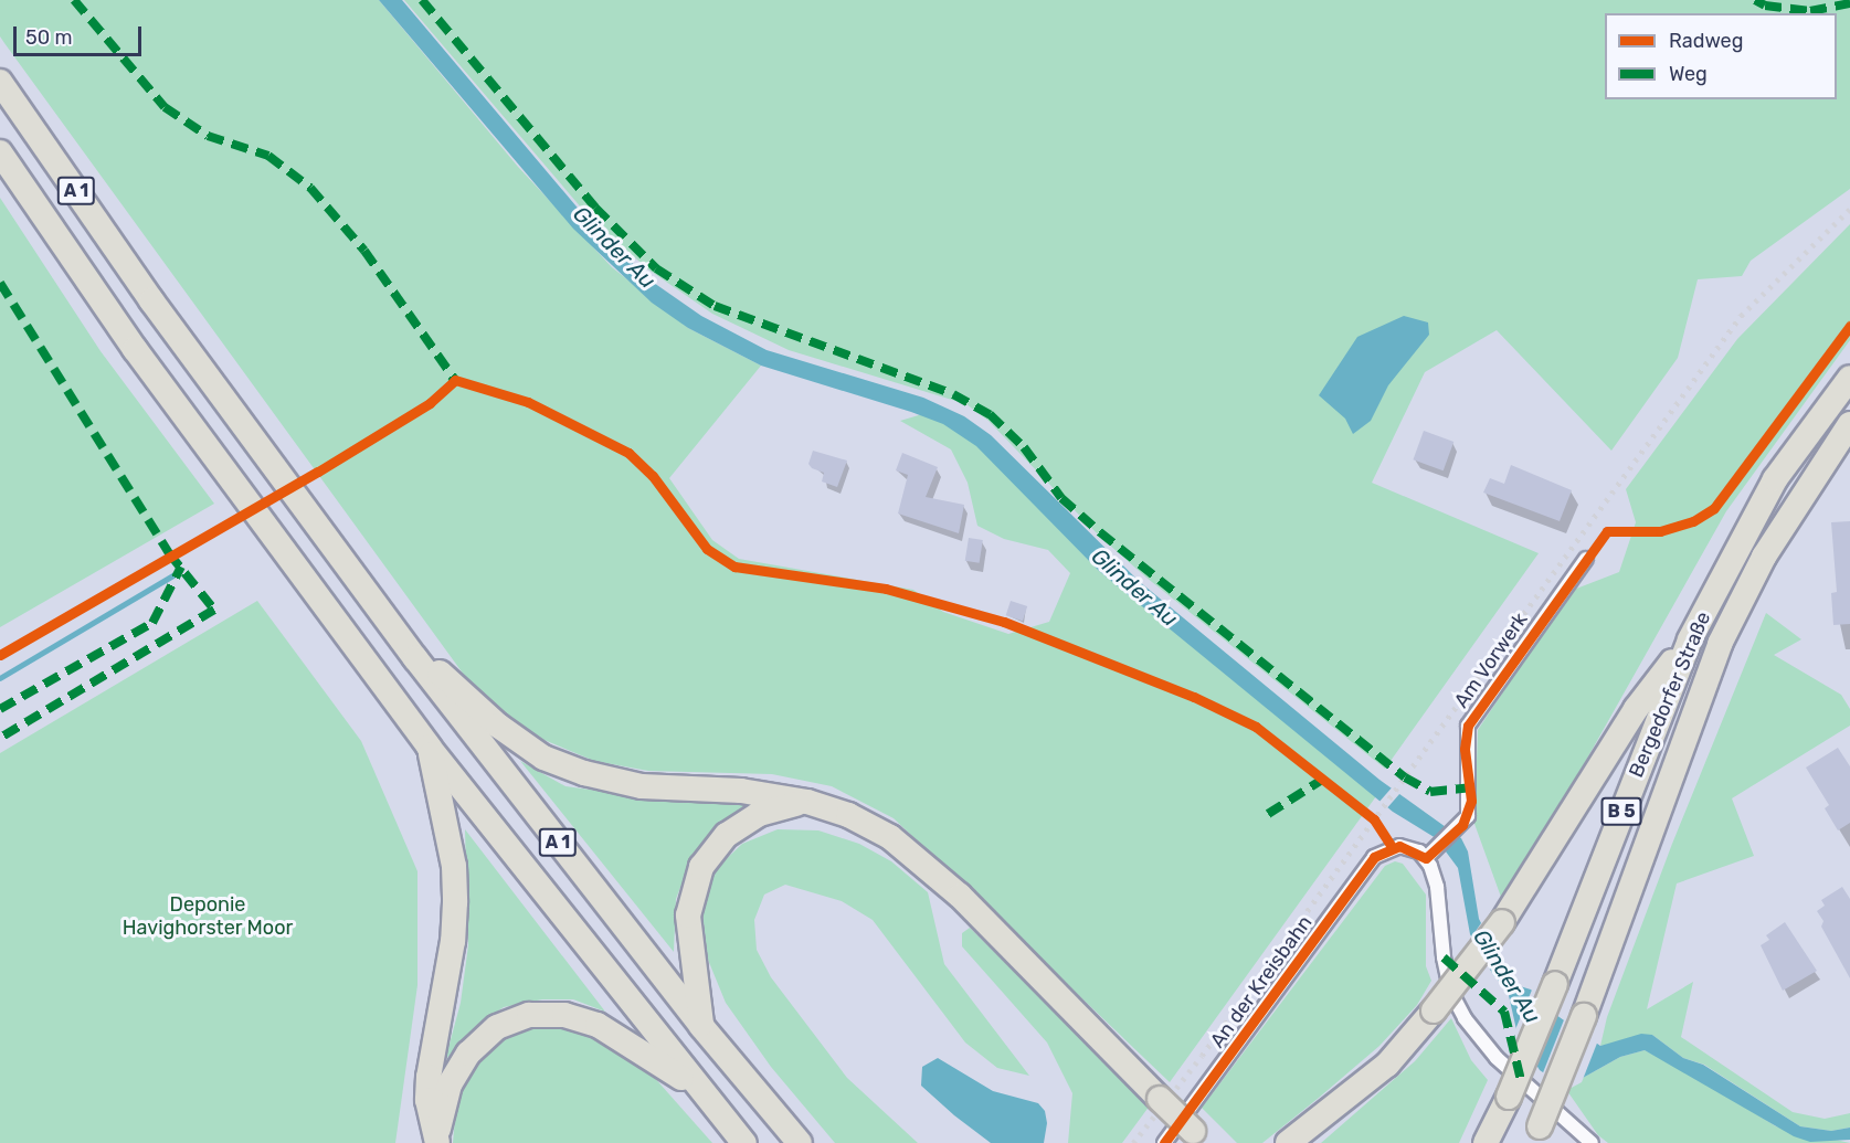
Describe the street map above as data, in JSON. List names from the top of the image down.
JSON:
{
  "streets": {
    "highway": ["A 1", "Bergedorfer Straße", "B 5"],
    "street": ["Am Vorwerk", "An der Kreisbahn"]
  },
  "crossings": [
    ["Am Vorwerk", "An der Kreisbahn"]
  ],
  "water": ["Glinder Au"],
  "parks": ["Deponie Havighorster Moor"],
  "legend": ["Radweg", "Weg"],
  "scale_bar": "50 m"
}
